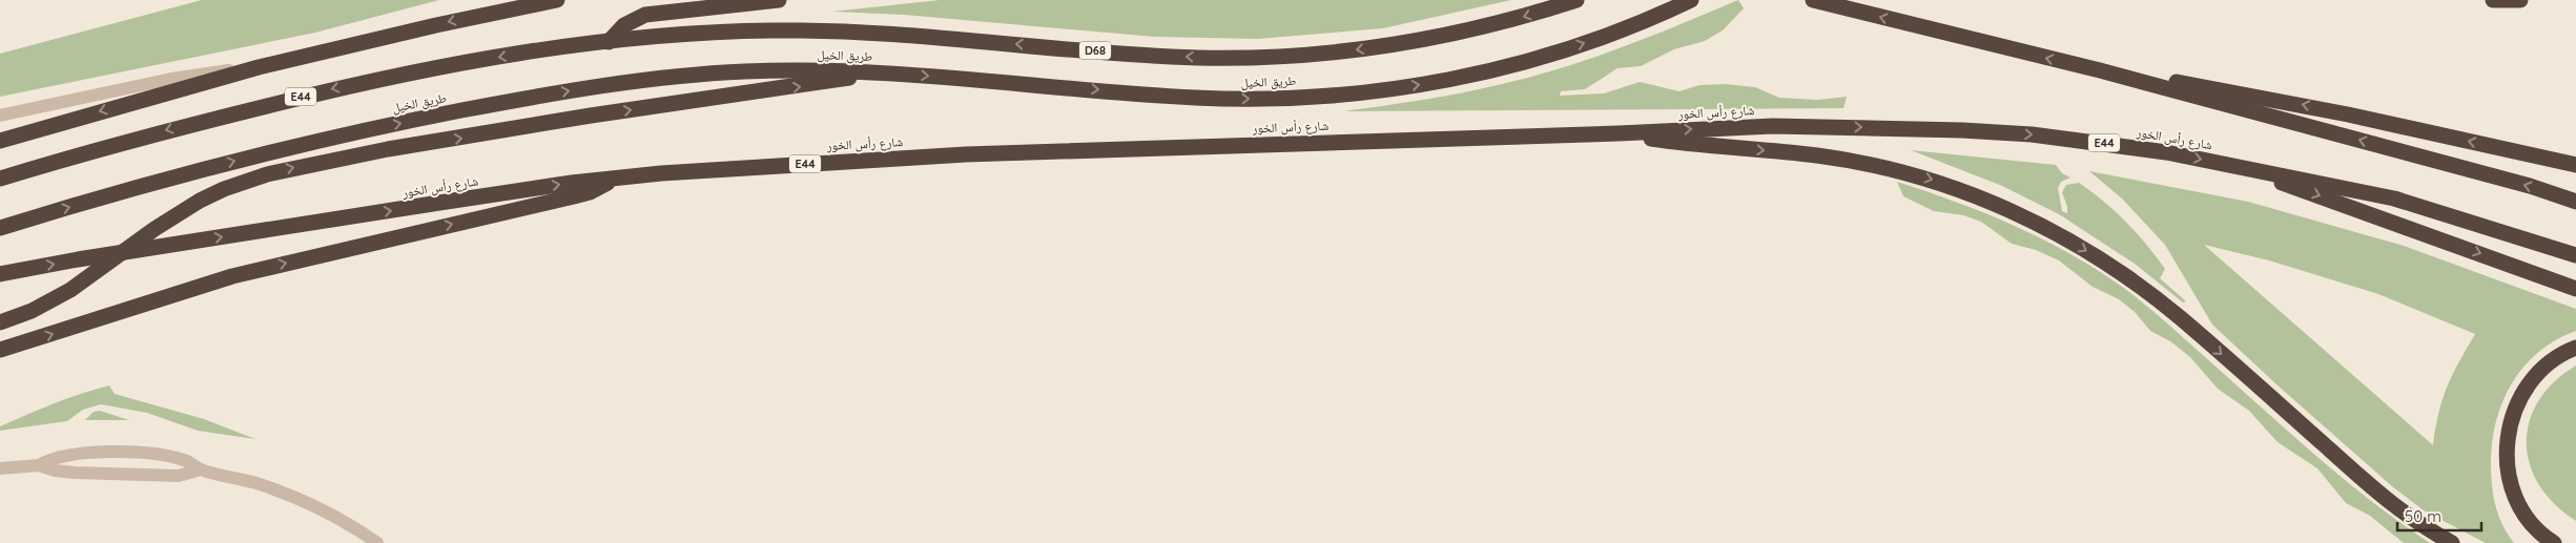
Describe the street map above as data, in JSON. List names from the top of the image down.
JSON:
{
  "streets": {
    "highway": [
      "D68",
      "طريق الخيل",
      "E44",
      "شارع رأس الخور"
    ]
  },
  "scale_bar": "50 m"
}
